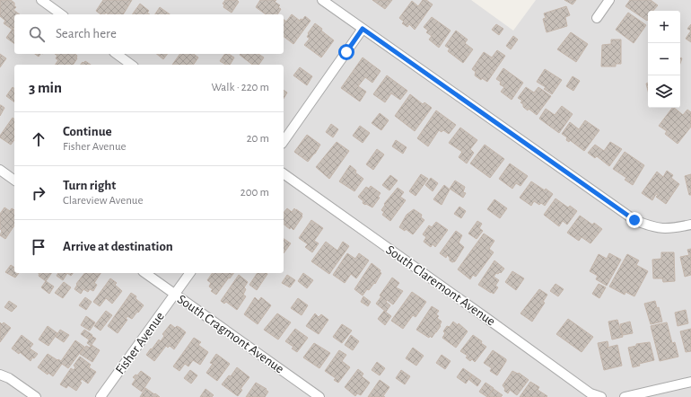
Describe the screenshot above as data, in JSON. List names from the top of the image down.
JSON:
{
  "streets": {
    "street": ["South Claremont Avenue", "South Cragmont Avenue", "Fisher Avenue"]
  },
  "crossings": [
    ["South Cragmont Avenue", "Fisher Avenue"]
  ],
  "page": {
    "map_buttons": ["+", "−"],
    "search": "Search here",
    "heading": ["3 min", "Walk · 220 m"],
    "list": [
      ["Continue", "Fisher Avenue", "20 m"],
      ["Turn right", "Clareview Avenue", "200 m"],
      "Arrive at destination"
    ]
  }
}
